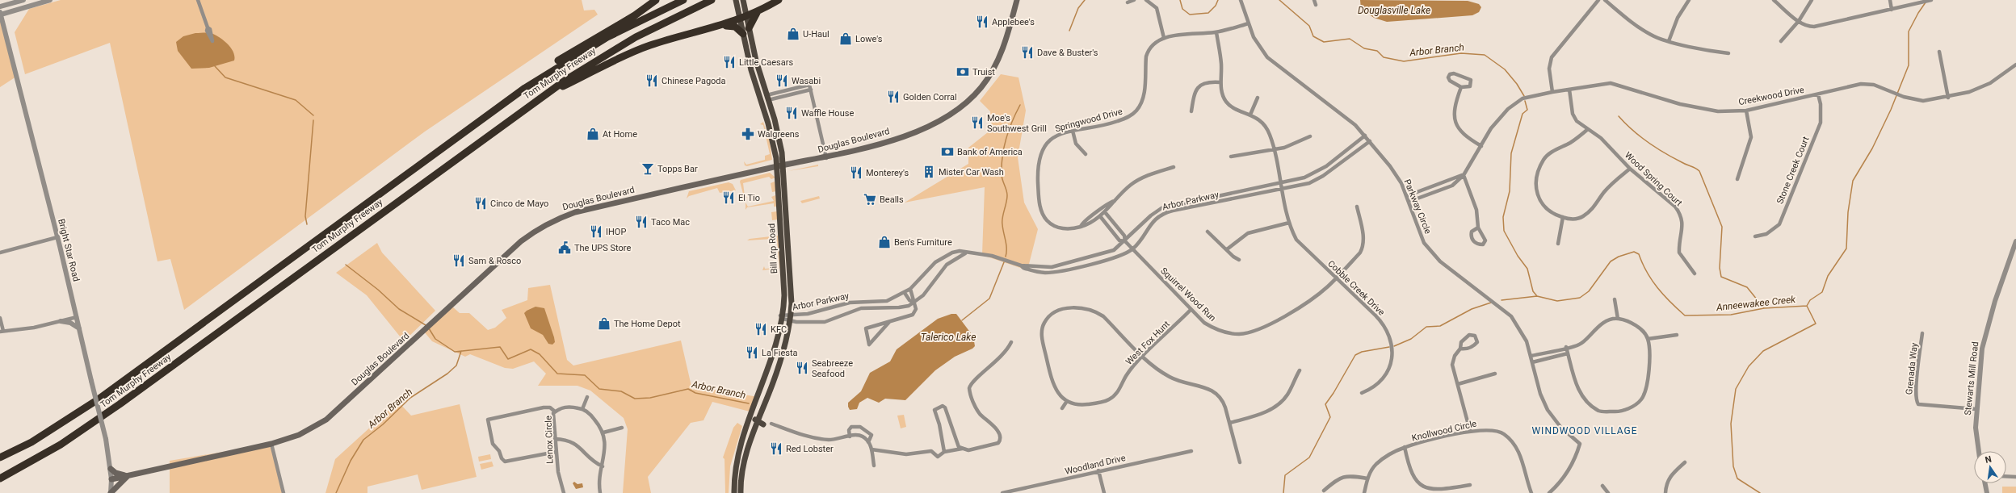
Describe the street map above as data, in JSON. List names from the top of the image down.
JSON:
{
  "streets": {
    "highway": ["Tom Murphy Freeway"],
    "main road": ["Douglas Boulevard", "Bill Arp Road"],
    "street": [
      "Creekwood Drive",
      "Springwood Drive",
      "Stone Creek Court",
      "Wood Spring Court",
      "Arbor Parkway",
      "Parkway Circle",
      "Bright Star Road",
      "Cobble Creek Drive",
      "Squirrel Wood Run",
      "West Fox Hunt",
      "Grenada Way",
      "Stewarts Mill Road",
      "Knollwood Circle",
      "Lenox Circle",
      "Woodland Drive"
    ]
  },
  "crossings": [
    ["Creekwood Drive", "Stone Creek Court"],
    ["Creekwood Drive", "Wood Spring Court"],
    ["Creekwood Drive", "Parkway Circle"],
    ["Springwood Drive", "Parkway Circle"],
    ["Douglas Boulevard", "Bill Arp Road"],
    ["Douglas Boulevard", "Bright Star Road"],
    ["Arbor Parkway", "Parkway Circle"],
    ["Arbor Parkway", "Bill Arp Road"],
    ["Arbor Parkway", "Cobble Creek Drive"],
    ["Arbor Parkway", "Squirrel Wood Run"],
    ["Cobble Creek Drive", "Squirrel Wood Run"],
    ["Squirrel Wood Run", "West Fox Hunt"],
    ["Grenada Way", "Stewarts Mill Road"]
  ],
  "districts": ["WINDWOOD VILLAGE"],
  "water": [
    "Douglasville Lake",
    "Arbor Branch",
    "Anneewakee Creek",
    "Talerico Lake"
  ],
  "places": {
    "restaurant": [
      "Applebee's",
      "Dave & Buster's",
      "Little Caesars",
      "Chinese Pagoda",
      "Wasabi",
      "Golden Corral",
      "Waffle House",
      "Moe's Southwest Grill",
      "Monterey's",
      "El Tio",
      "Cinco de Mayo",
      "Taco Mac",
      "IHOP",
      "Sam & Rosco",
      "KFC",
      "La Fiesta",
      "Seabreeze Seafood",
      "Red Lobster"
    ],
    "shop": [
      "U-Haul",
      "Lowe's",
      "At Home",
      "Ben's Furniture",
      "The Home Depot"
    ],
    "bank": ["Truist", "Bank of America"],
    "pharmacy": ["Walgreens"],
    "bar": ["Topps Bar"],
    "building": ["Mister Car Wash"],
    "supermarket": ["Bealls"],
    "public building": ["The UPS Store"]
  },
  "north": "top"
}
